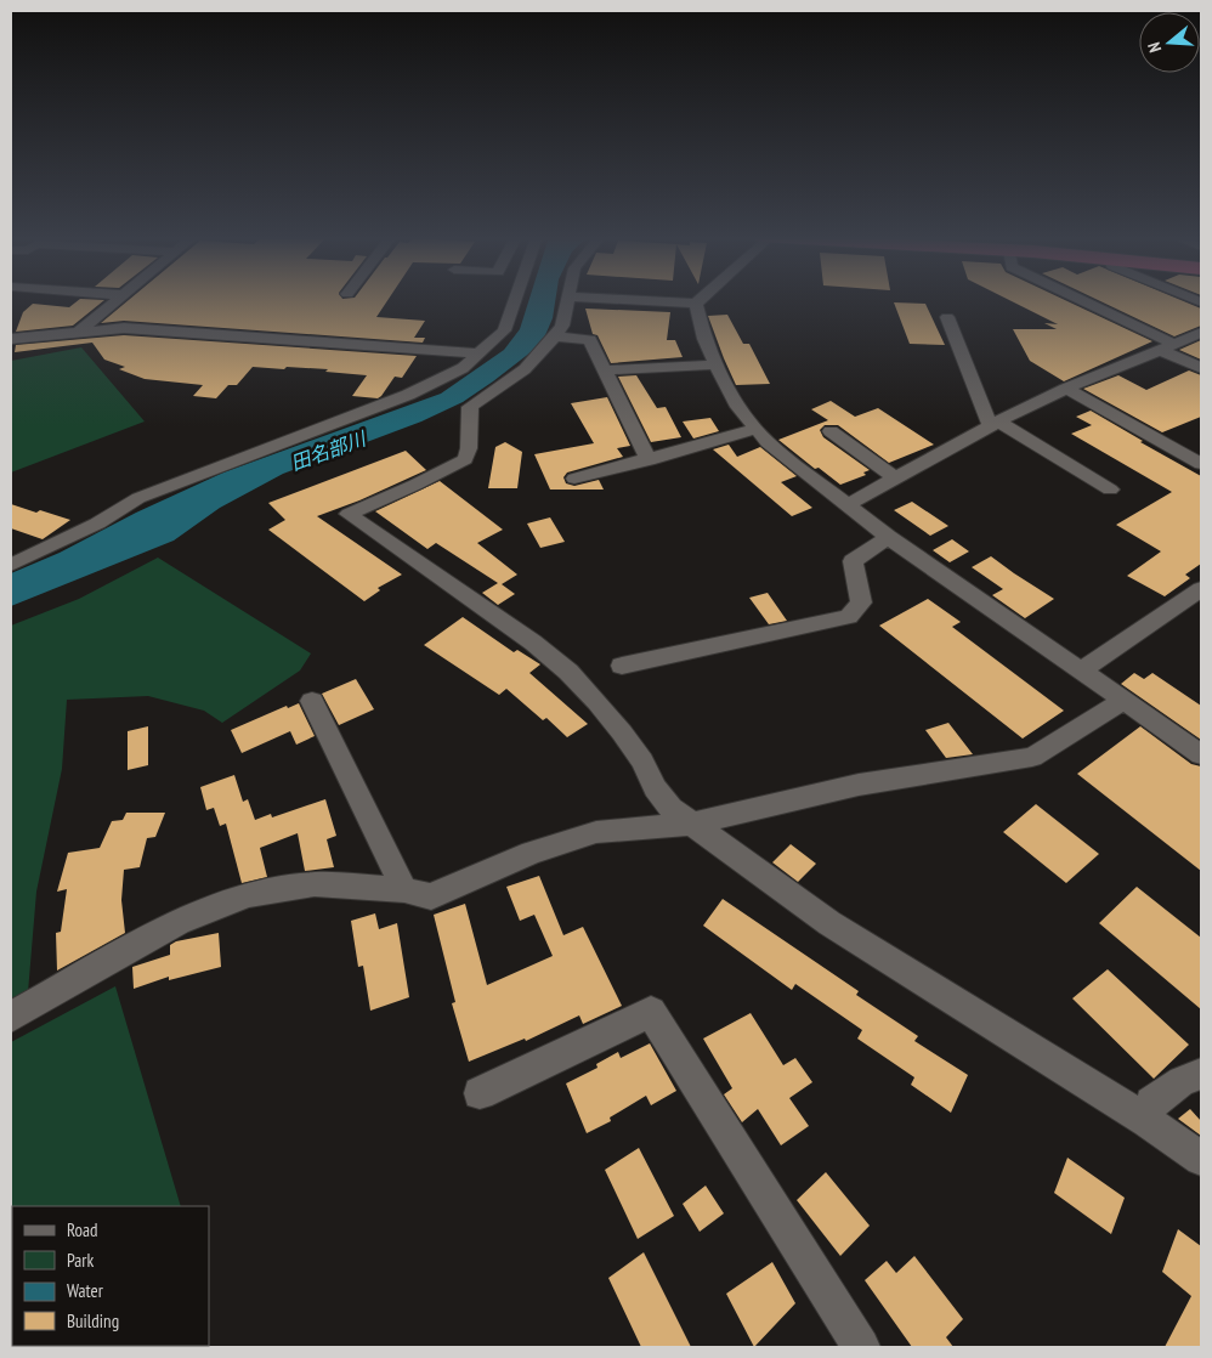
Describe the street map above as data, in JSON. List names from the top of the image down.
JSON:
{
  "water": ["田名部川"],
  "legend": [
    "Road",
    "Park",
    "Water",
    "Building"
  ],
  "north": "left"
}
